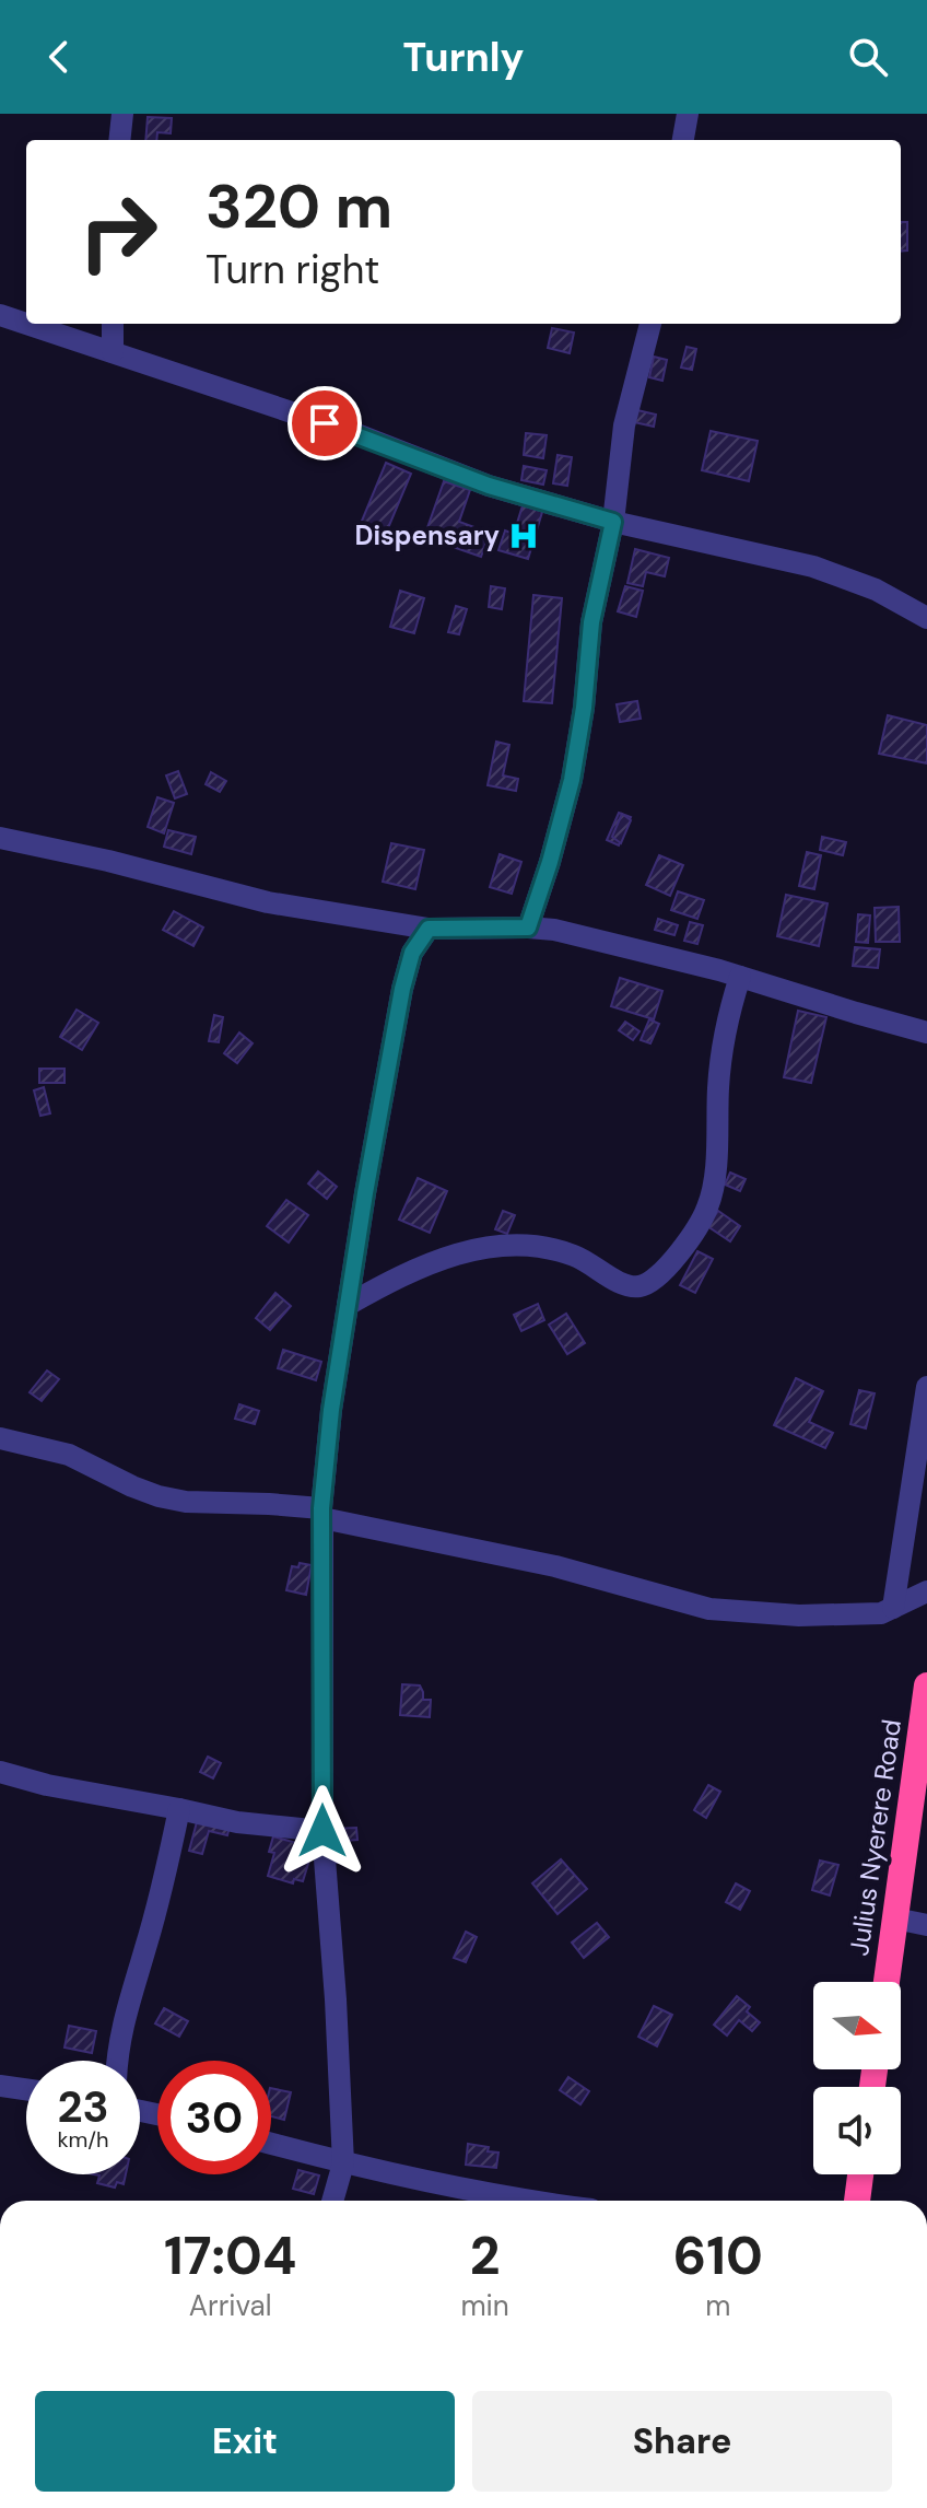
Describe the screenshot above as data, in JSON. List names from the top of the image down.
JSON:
{
  "streets": {
    "highway": ["Julius Nyerere Road"]
  },
  "places": {
    "hospital": ["Dispensary"]
  },
  "north": "right",
  "page": {
    "header": "Turnly",
    "turn": ["320 m", "Turn right"],
    "speed": "23 km/h",
    "limit": "30",
    "eta": [
      "17:04",
      "Arrival",
      "2",
      "min",
      "610",
      "m"
    ],
    "buttons": ["Exit", "Share"]
  }
}
